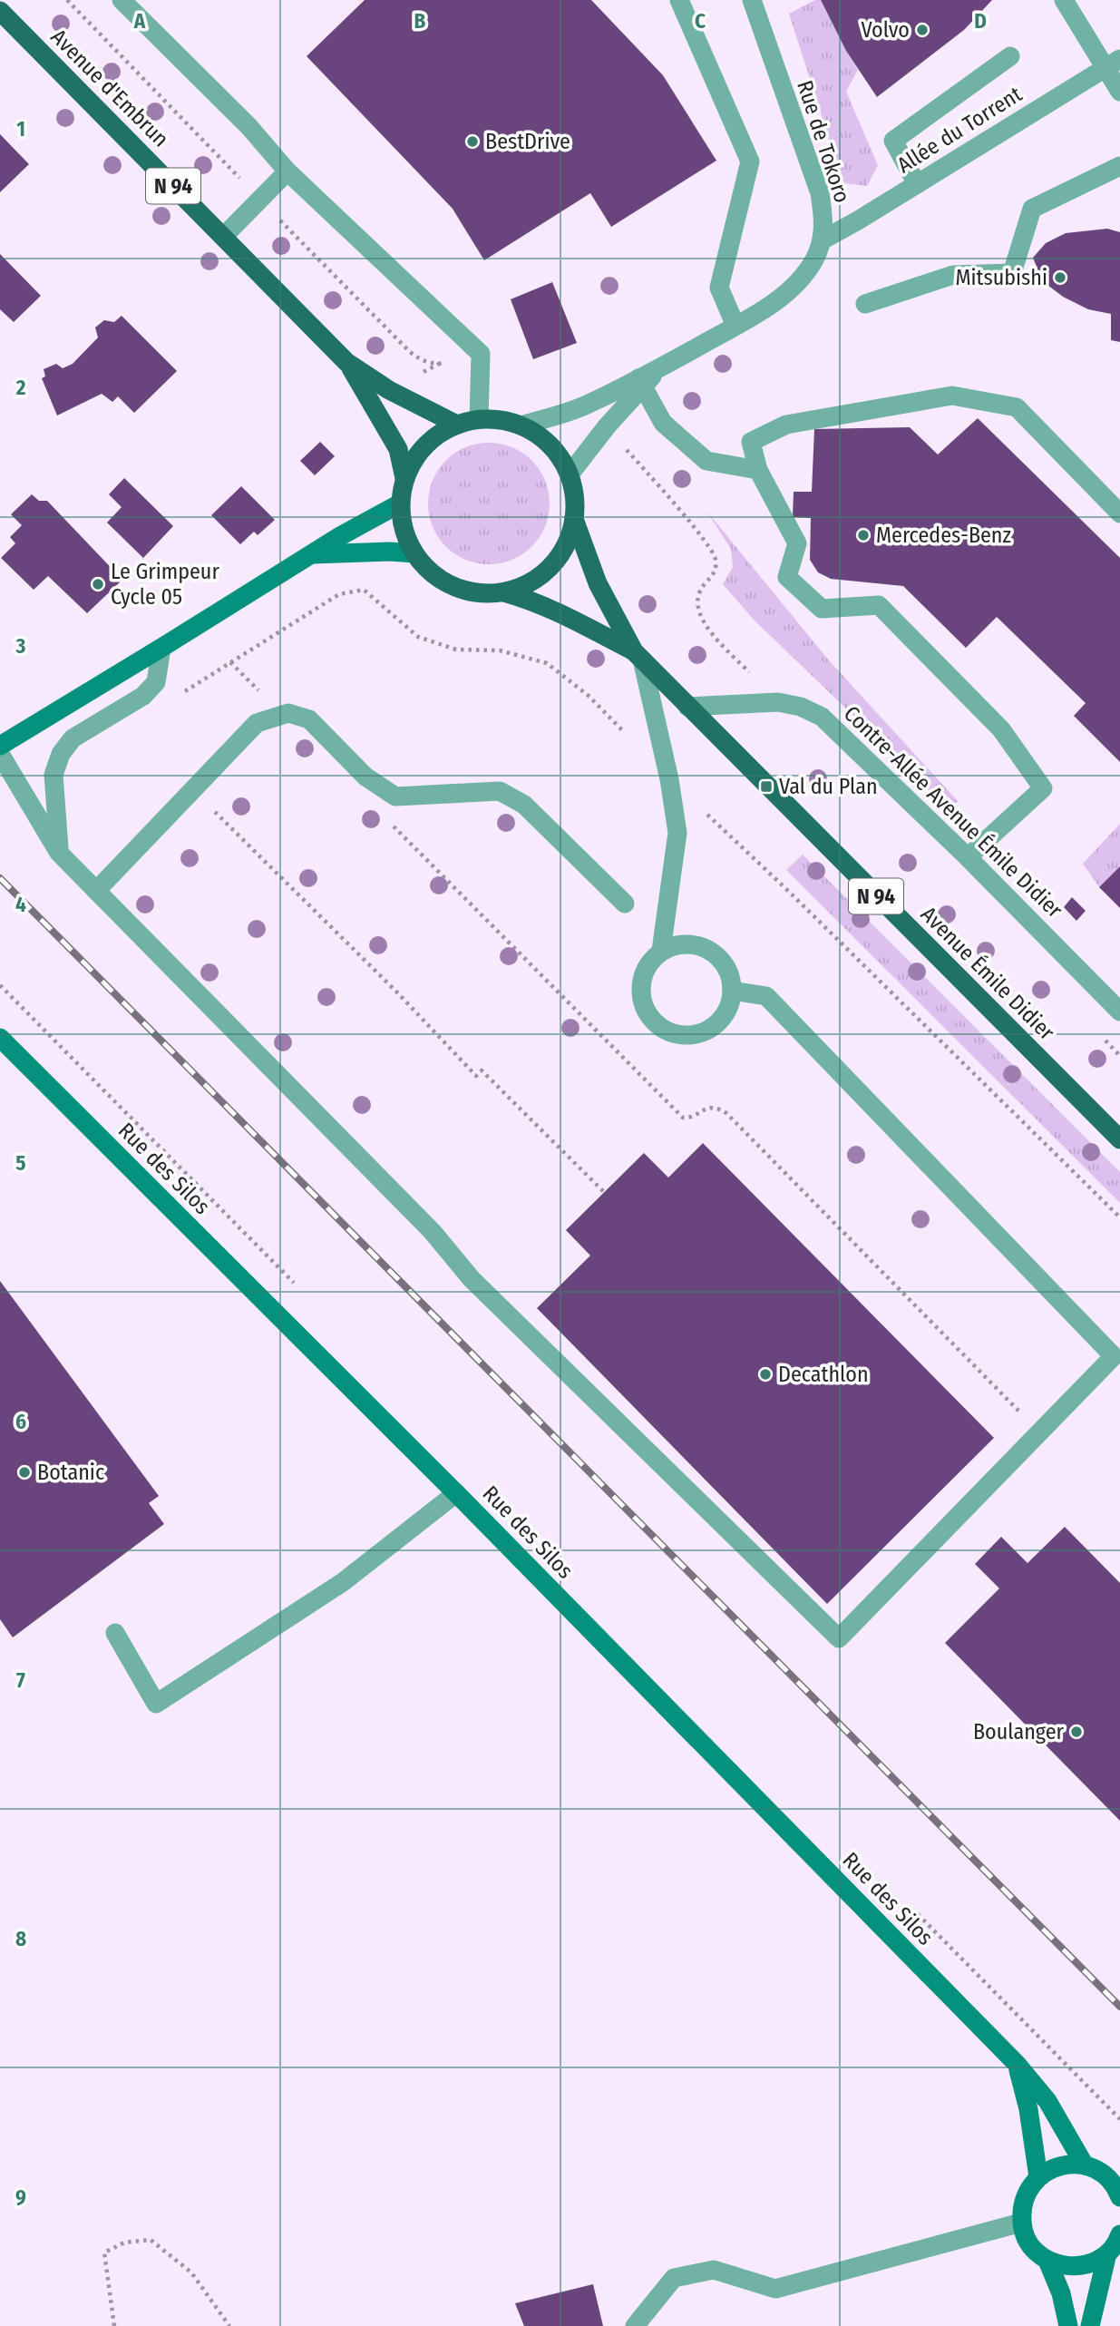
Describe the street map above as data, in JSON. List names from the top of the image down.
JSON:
{
  "streets": {
    "main road": ["Avenue d'Embrun", "N 94", "Avenue Émile Didier"],
    "street": [
      "Allée du Torrent",
      "Rue de Tokoro",
      "Contre-Allée Avenue Émile Didier",
      "Rue des Silos"
    ]
  },
  "crossings": [
    ["Avenue d'Embrun", "Avenue Émile Didier"],
    ["Allée du Torrent", "Rue de Tokoro"],
    ["Contre-Allée Avenue Émile Didier", "Avenue Émile Didier"]
  ],
  "places": {
    "other": [
      "Volvo",
      "BestDrive",
      "Mitsubishi",
      "Mercedes-Benz",
      "Le Grimpeur Cycle 05",
      "Decathlon",
      "Botanic",
      "Boulanger"
    ],
    "transit": ["Val du Plan"]
  },
  "grid": {
    "columns": [
      "A",
      "B",
      "C",
      "D"
    ],
    "rows": [
      "1",
      "2",
      "3",
      "4",
      "5",
      "6",
      "7",
      "8",
      "9"
    ]
  }
}
